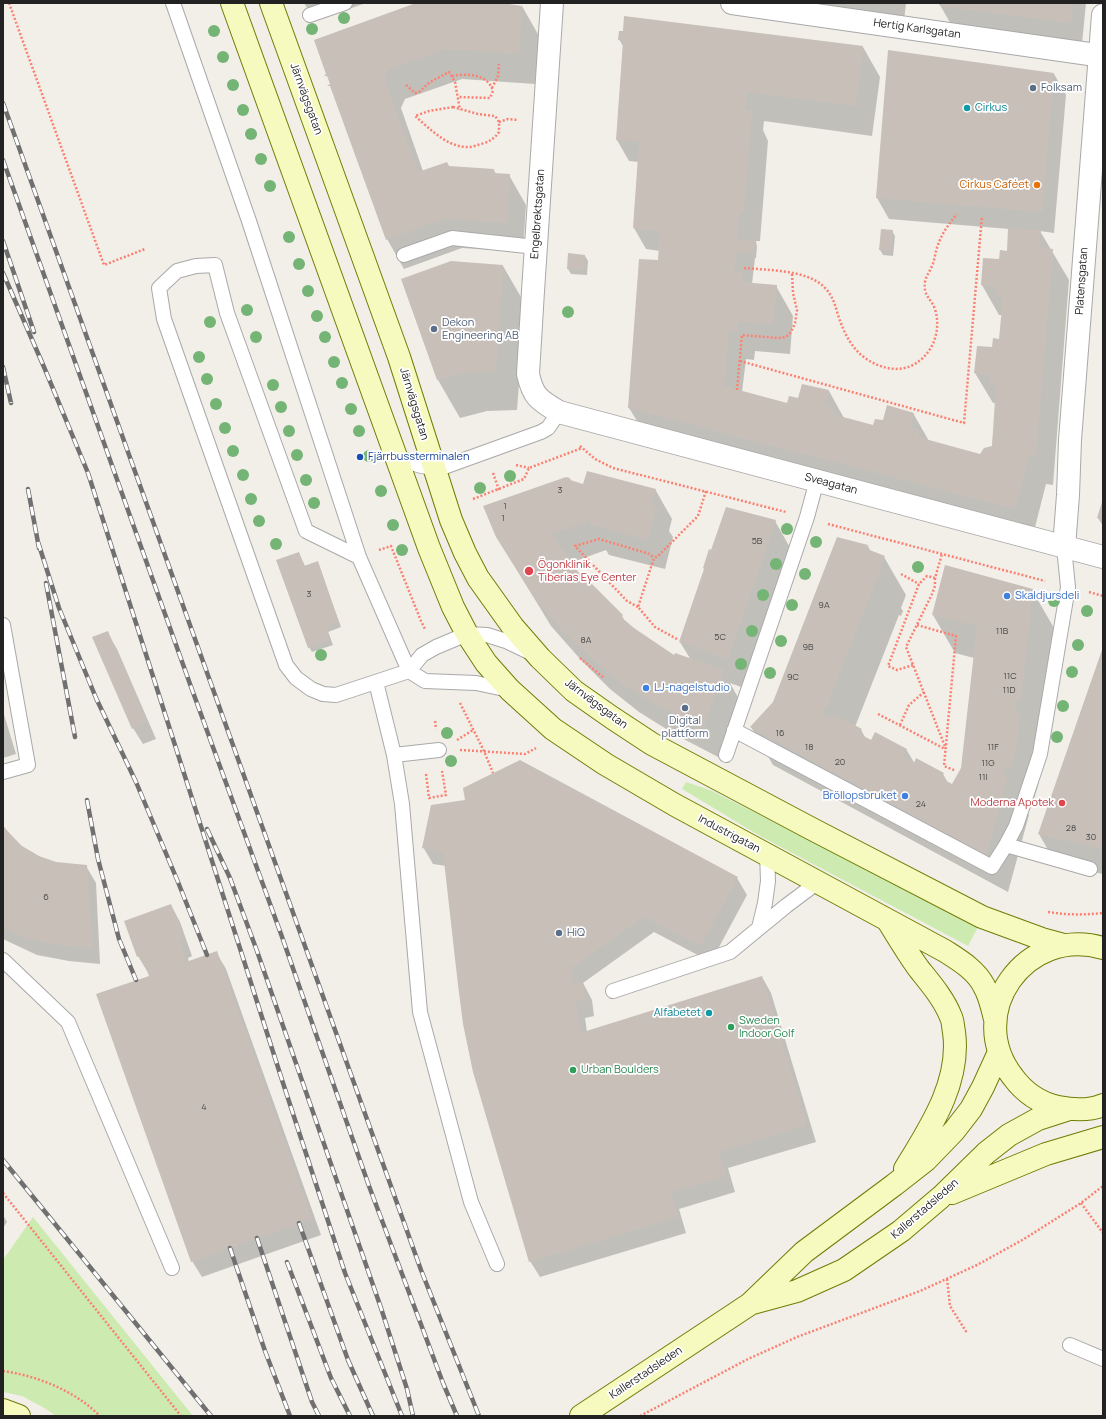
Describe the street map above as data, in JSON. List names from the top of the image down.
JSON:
{
  "streets": {
    "main road": ["Järnvägsgatan", "Industrigatan", "Kallerstadsleden"],
    "street": [
      "Hertig Karlsgatan",
      "Engelbrektsgatan",
      "Platensgatan",
      "Sveagatan"
    ]
  },
  "crossings": [
    ["Hertig Karlsgatan", "Platensgatan"],
    ["Engelbrektsgatan", "Sveagatan"],
    ["Platensgatan", "Sveagatan"]
  ],
  "places": [
    "Folksam",
    "Cirkus",
    "Cirkus Caféet",
    "Dekon Engineering AB",
    "Fjärrbussterminalen",
    "Ögonklinik Tiberias Eye Center",
    "Skaldjursdeli",
    "LJ-nagelstudio",
    "Digital plattform",
    "Bröllopsbruket",
    "Moderna Apotek",
    "HiQ",
    "Alfabetet",
    "Sweden Indoor Golf",
    "Urban Boulders"
  ],
  "house_numbers": [
    "3",
    "1",
    "1",
    "5B",
    "3",
    "9A",
    "11B",
    "5C",
    "8A",
    "9B",
    "11C",
    "9C",
    "11D",
    "16",
    "18",
    "11F",
    "20",
    "11G",
    "11I",
    "24",
    "28",
    "30",
    "6",
    "4"
  ]
}
